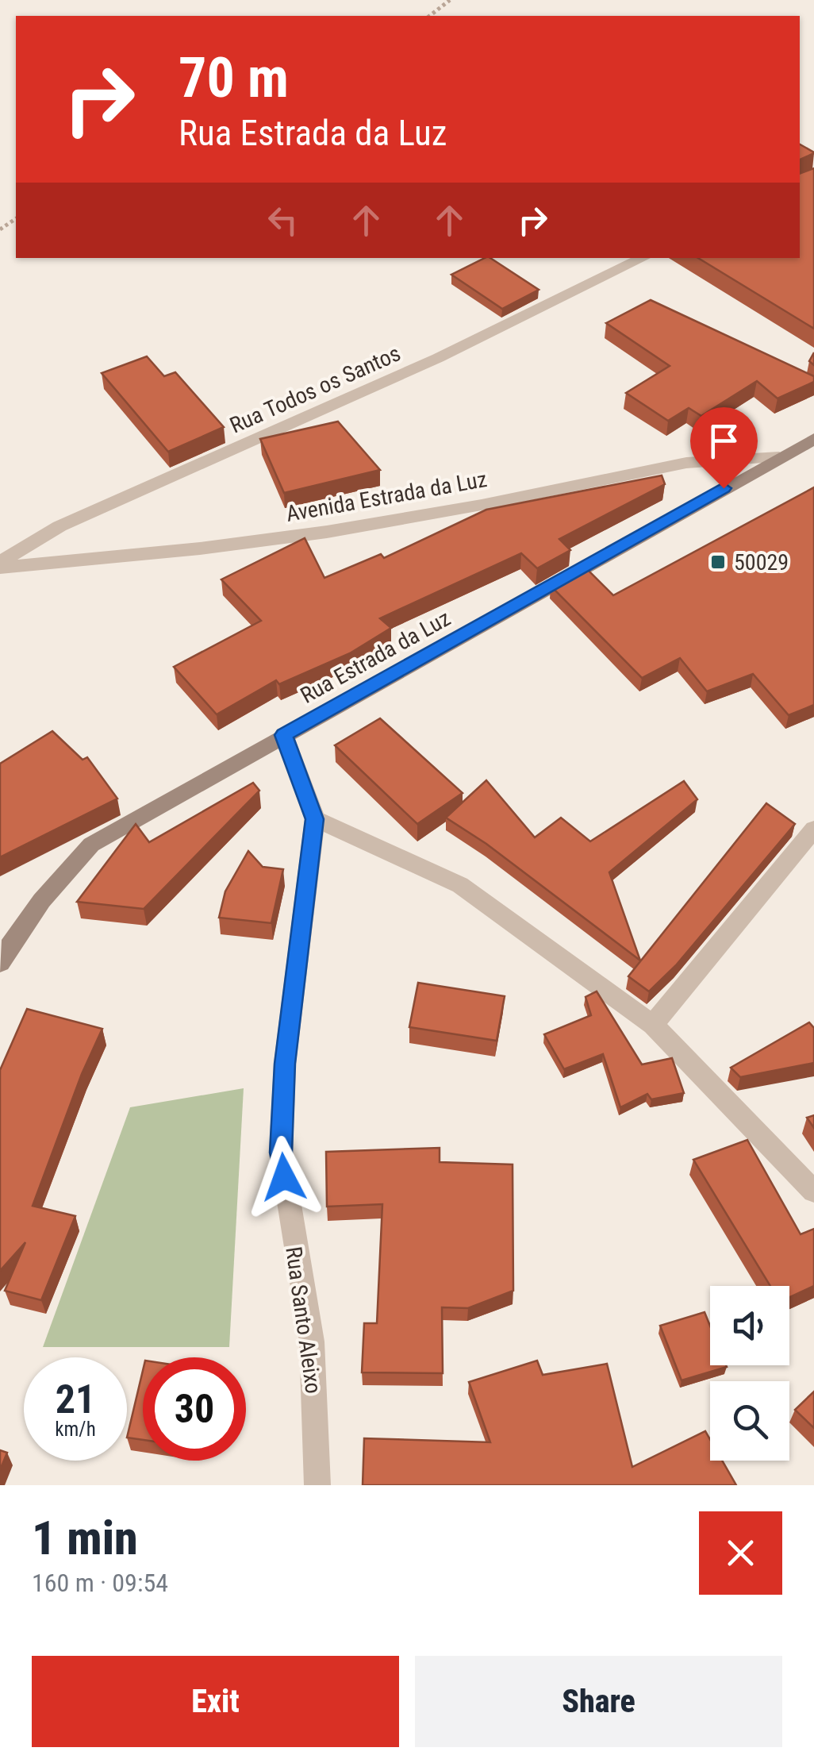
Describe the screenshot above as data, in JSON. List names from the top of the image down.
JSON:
{
  "streets": {
    "main road": ["Rua Estrada da Luz"],
    "street": ["Rua Todos os Santos", "Avenida Estrada da Luz", "Rua Santo Aleixo"]
  },
  "crossings": [
    ["Rua Todos os Santos", "Avenida Estrada da Luz"],
    ["Avenida Estrada da Luz", "Rua Estrada da Luz"],
    ["Rua Estrada da Luz", "Rua Santo Aleixo"]
  ],
  "places": {
    "transit": ["50029"]
  },
  "page": {
    "turn": ["70 m", "Rua Estrada da Luz"],
    "speed": "21 km/h",
    "limit": "30",
    "heading": ["1 min", "160 m · 09:54"],
    "buttons": ["Exit", "Share"]
  }
}
